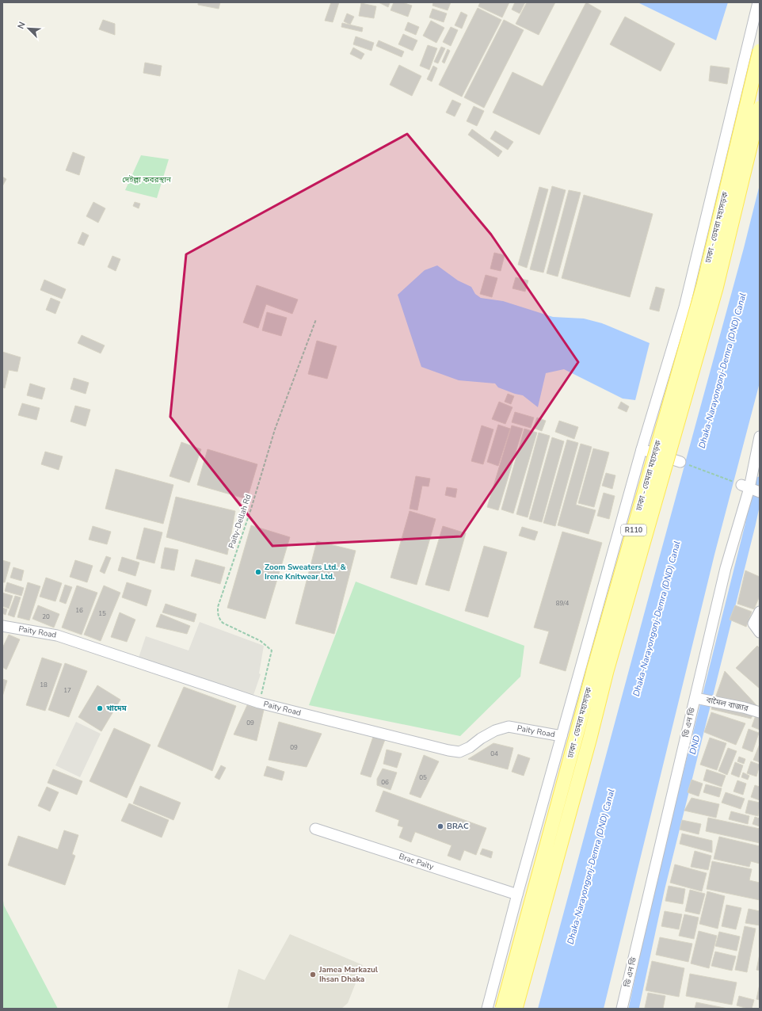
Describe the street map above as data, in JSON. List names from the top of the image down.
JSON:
{
  "streets": {
    "main road": ["ঢাকা - ডেমরা মহাসড়ক", "R110"],
    "street": [
      "Paity Road",
      "বামৈল বাজার",
      "ডি এন ডি",
      "Brac Paity"
    ],
    "path": ["Paity-Dellah Rd"]
  },
  "crossings": [
    ["Paity-Dellah Rd", "Paity Road"],
    ["বামৈল বাজার", "ডি এন ডি"]
  ],
  "water": ["Dhaka-Narayongonj-Demra (DND) Canal", "DND"],
  "parks": ["দেইল্লা কবরস্থান"],
  "places": [
    "Zoom Sweaters Ltd. & Irene Knitwear Ltd.",
    "খাদেম",
    "BRAC",
    "Jamea Markazul Ihsan Dhaka"
  ],
  "house_numbers": [
    "89/4",
    "16",
    "15",
    "20",
    "18",
    "17",
    "09",
    "09",
    "04",
    "05",
    "06"
  ],
  "north": "top left"
}
